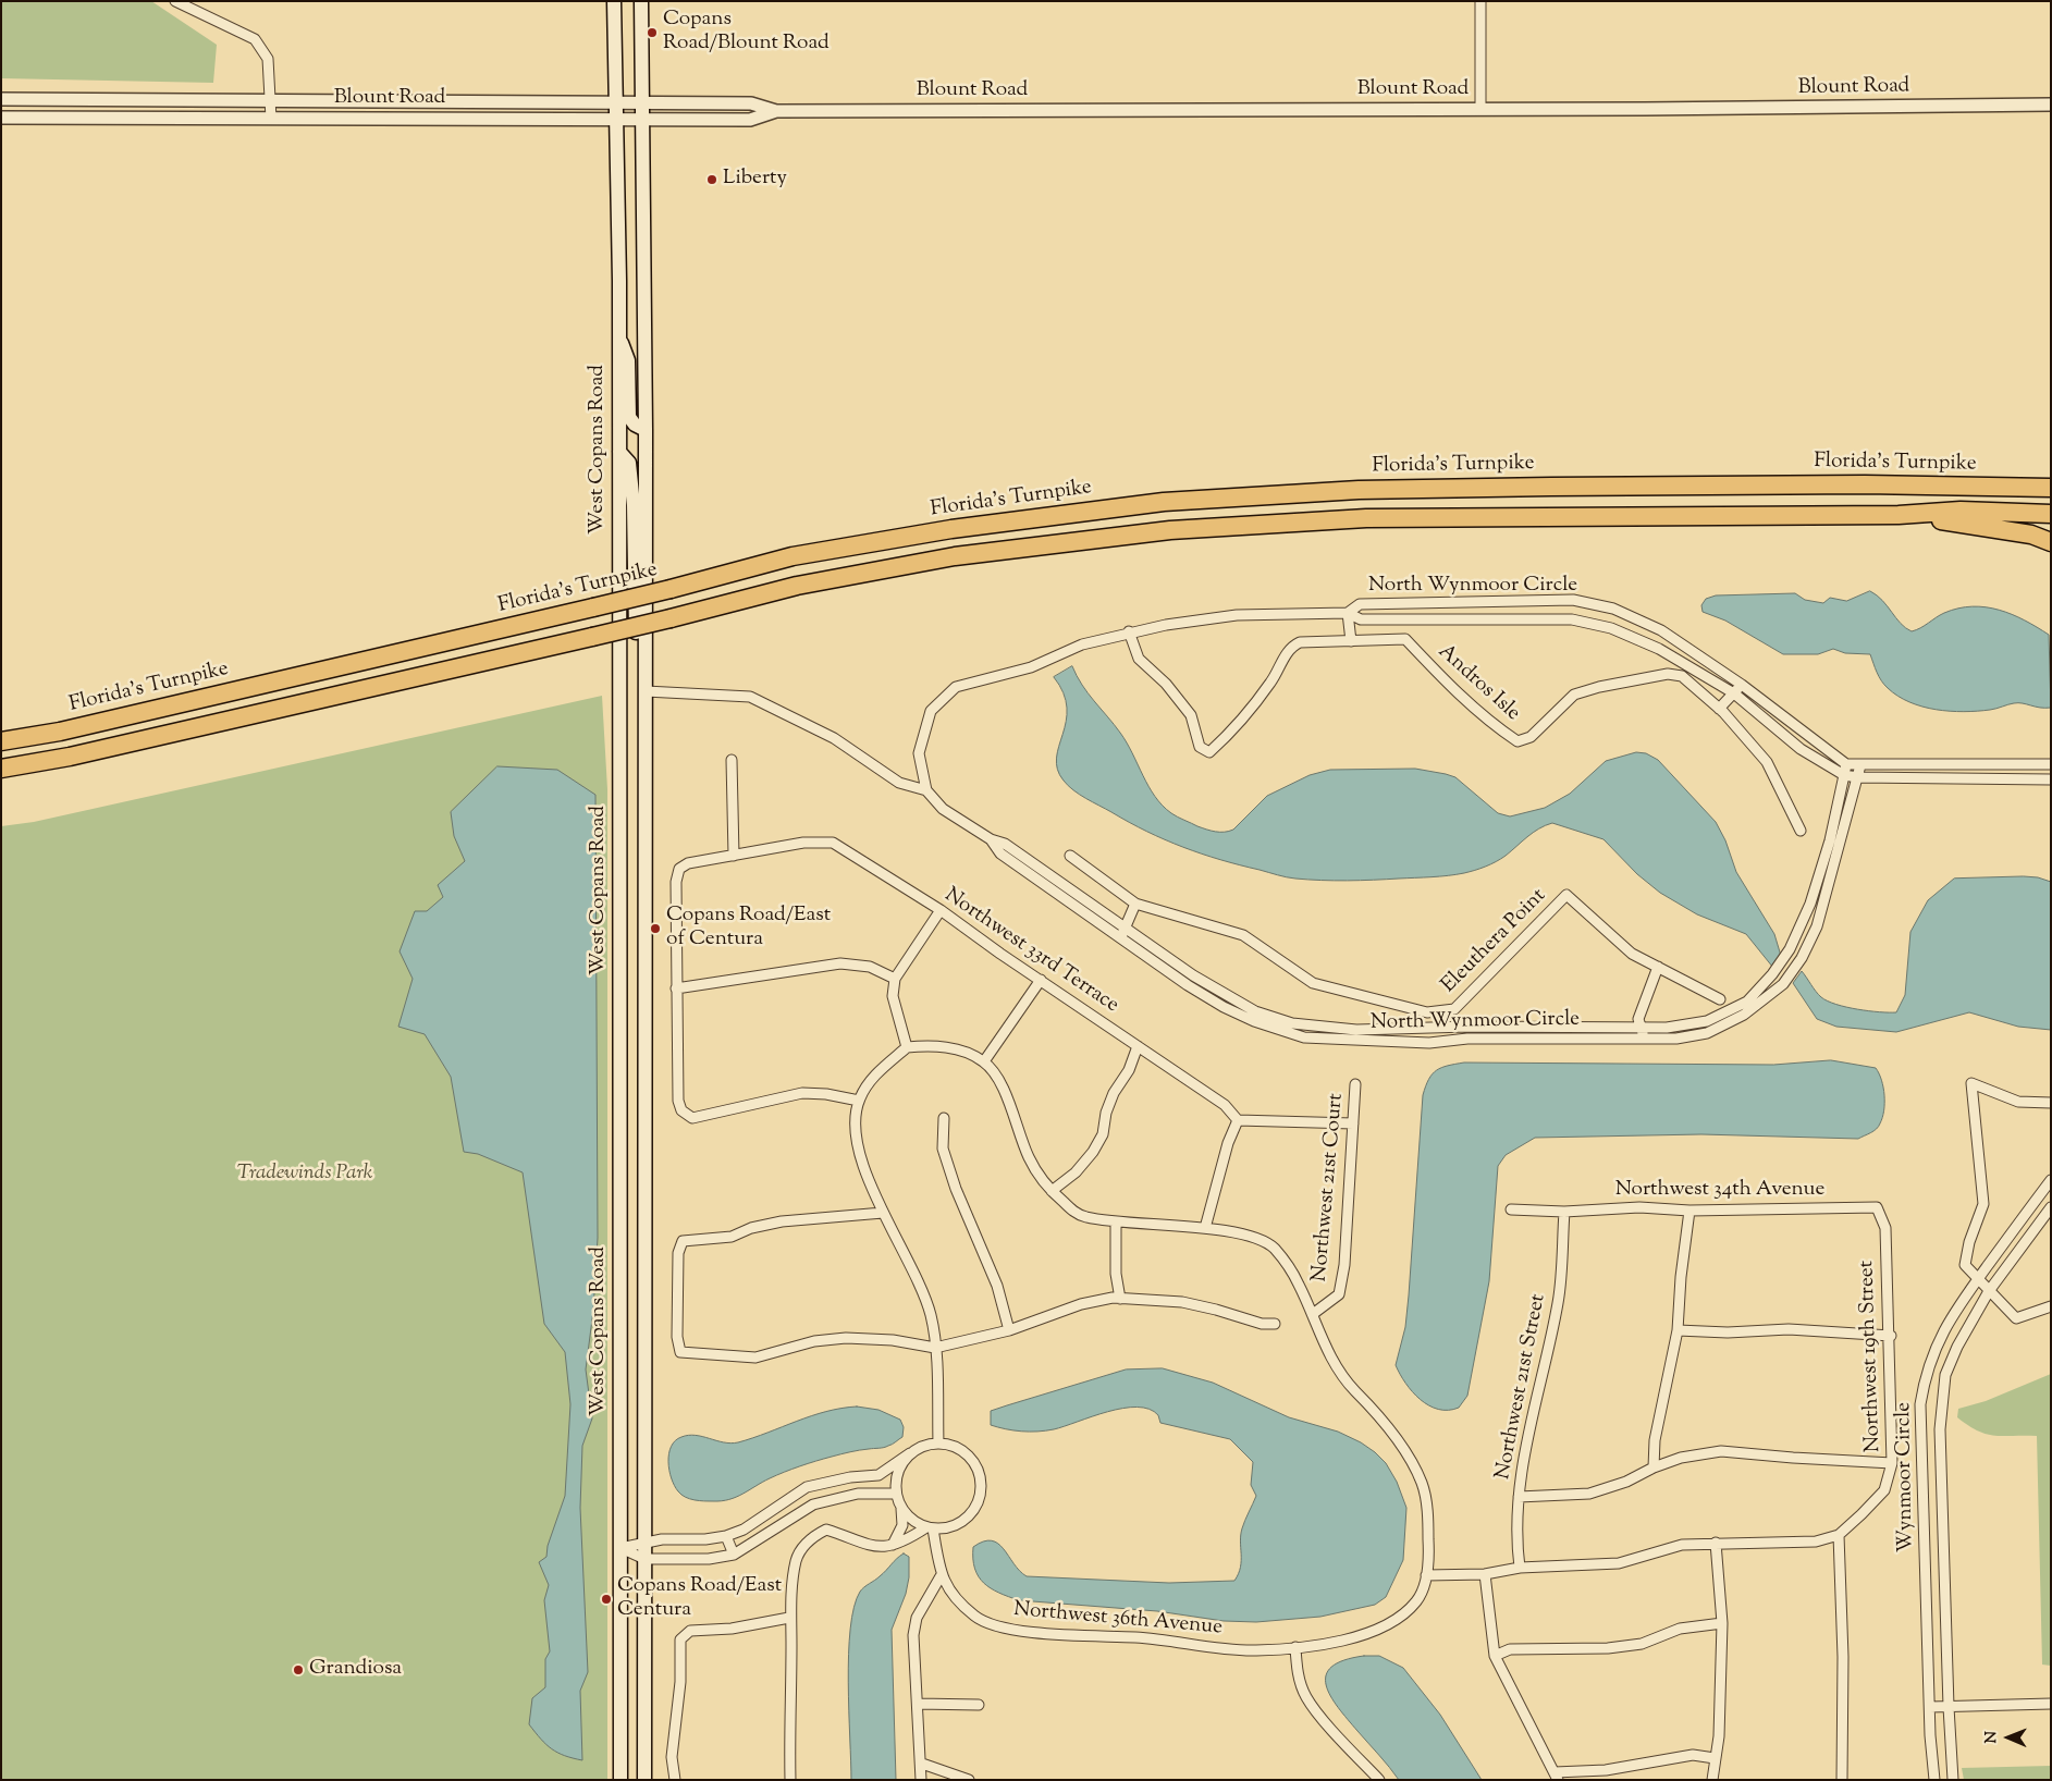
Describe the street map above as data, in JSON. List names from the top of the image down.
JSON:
{
  "streets": {
    "highway": ["Florida's Turnpike"],
    "main road": ["West Copans Road"],
    "street": [
      "Blount Road",
      "North Wynmoor Circle",
      "Andros Isle",
      "Eleuthera Point",
      "Northwest 33rd Terrace",
      "Northwest 21st Court",
      "Northwest 34th Avenue",
      "Northwest 19th Street",
      "Northwest 21st Street",
      "Wynmoor Circle",
      "Northwest 36th Avenue"
    ]
  },
  "crossings": [
    ["Blount Road", "West Copans Road"],
    ["North Wynmoor Circle", "Andros Isle"],
    ["North Wynmoor Circle", "Eleuthera Point"],
    ["Northwest 34th Avenue", "Northwest 19th Street"],
    ["Northwest 34th Avenue", "Northwest 21st Street"]
  ],
  "parks": ["Tradewinds Park"],
  "places": [
    "Copans Road/Blount Road",
    "Liberty",
    "Copans Road/East of Centura",
    "Copans Road/East Centura",
    "Grandiosa"
  ],
  "north": "left"
}
